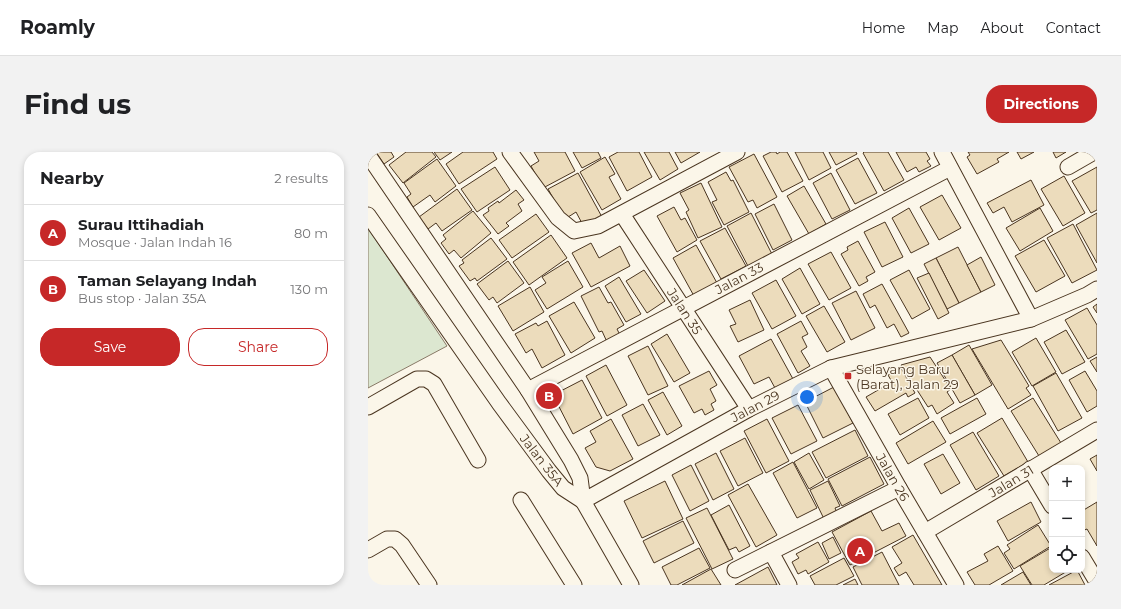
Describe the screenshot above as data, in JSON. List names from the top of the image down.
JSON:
{
  "streets": {
    "street": [
      "Jalan 33",
      "Jalan 35",
      "Jalan 29",
      "Jalan 35A",
      "Jalan 26",
      "Jalan 31"
    ]
  },
  "crossings": [
    ["Jalan 33", "Jalan 35"],
    ["Jalan 33", "Jalan 35A"],
    ["Jalan 35", "Jalan 29"],
    ["Jalan 29", "Jalan 35A"],
    ["Jalan 29", "Jalan 26"],
    ["Jalan 26", "Jalan 31"]
  ],
  "places": {
    "transit": ["Selayang Baru (Barat), Jalan 29"]
  },
  "page": {
    "header": "Roamly",
    "nav": [
      "Home",
      "Map",
      "About",
      "Contact"
    ],
    "buttons": [
      "Directions",
      ["Save", "Share"]
    ],
    "title": "Find us",
    "heading": ["Nearby", "2 results"],
    "list": [
      {
        "mark": "A",
        "name": "Surau Ittihadiah",
        "note": "Mosque · Jalan Indah 16",
        "value": "80 m"
      },
      {
        "mark": "B",
        "name": "Taman Selayang Indah",
        "note": "Bus stop · Jalan 35A",
        "value": "130 m"
      }
    ],
    "pins": ["B", "A"],
    "map_buttons": ["+", "−"]
  }
}
